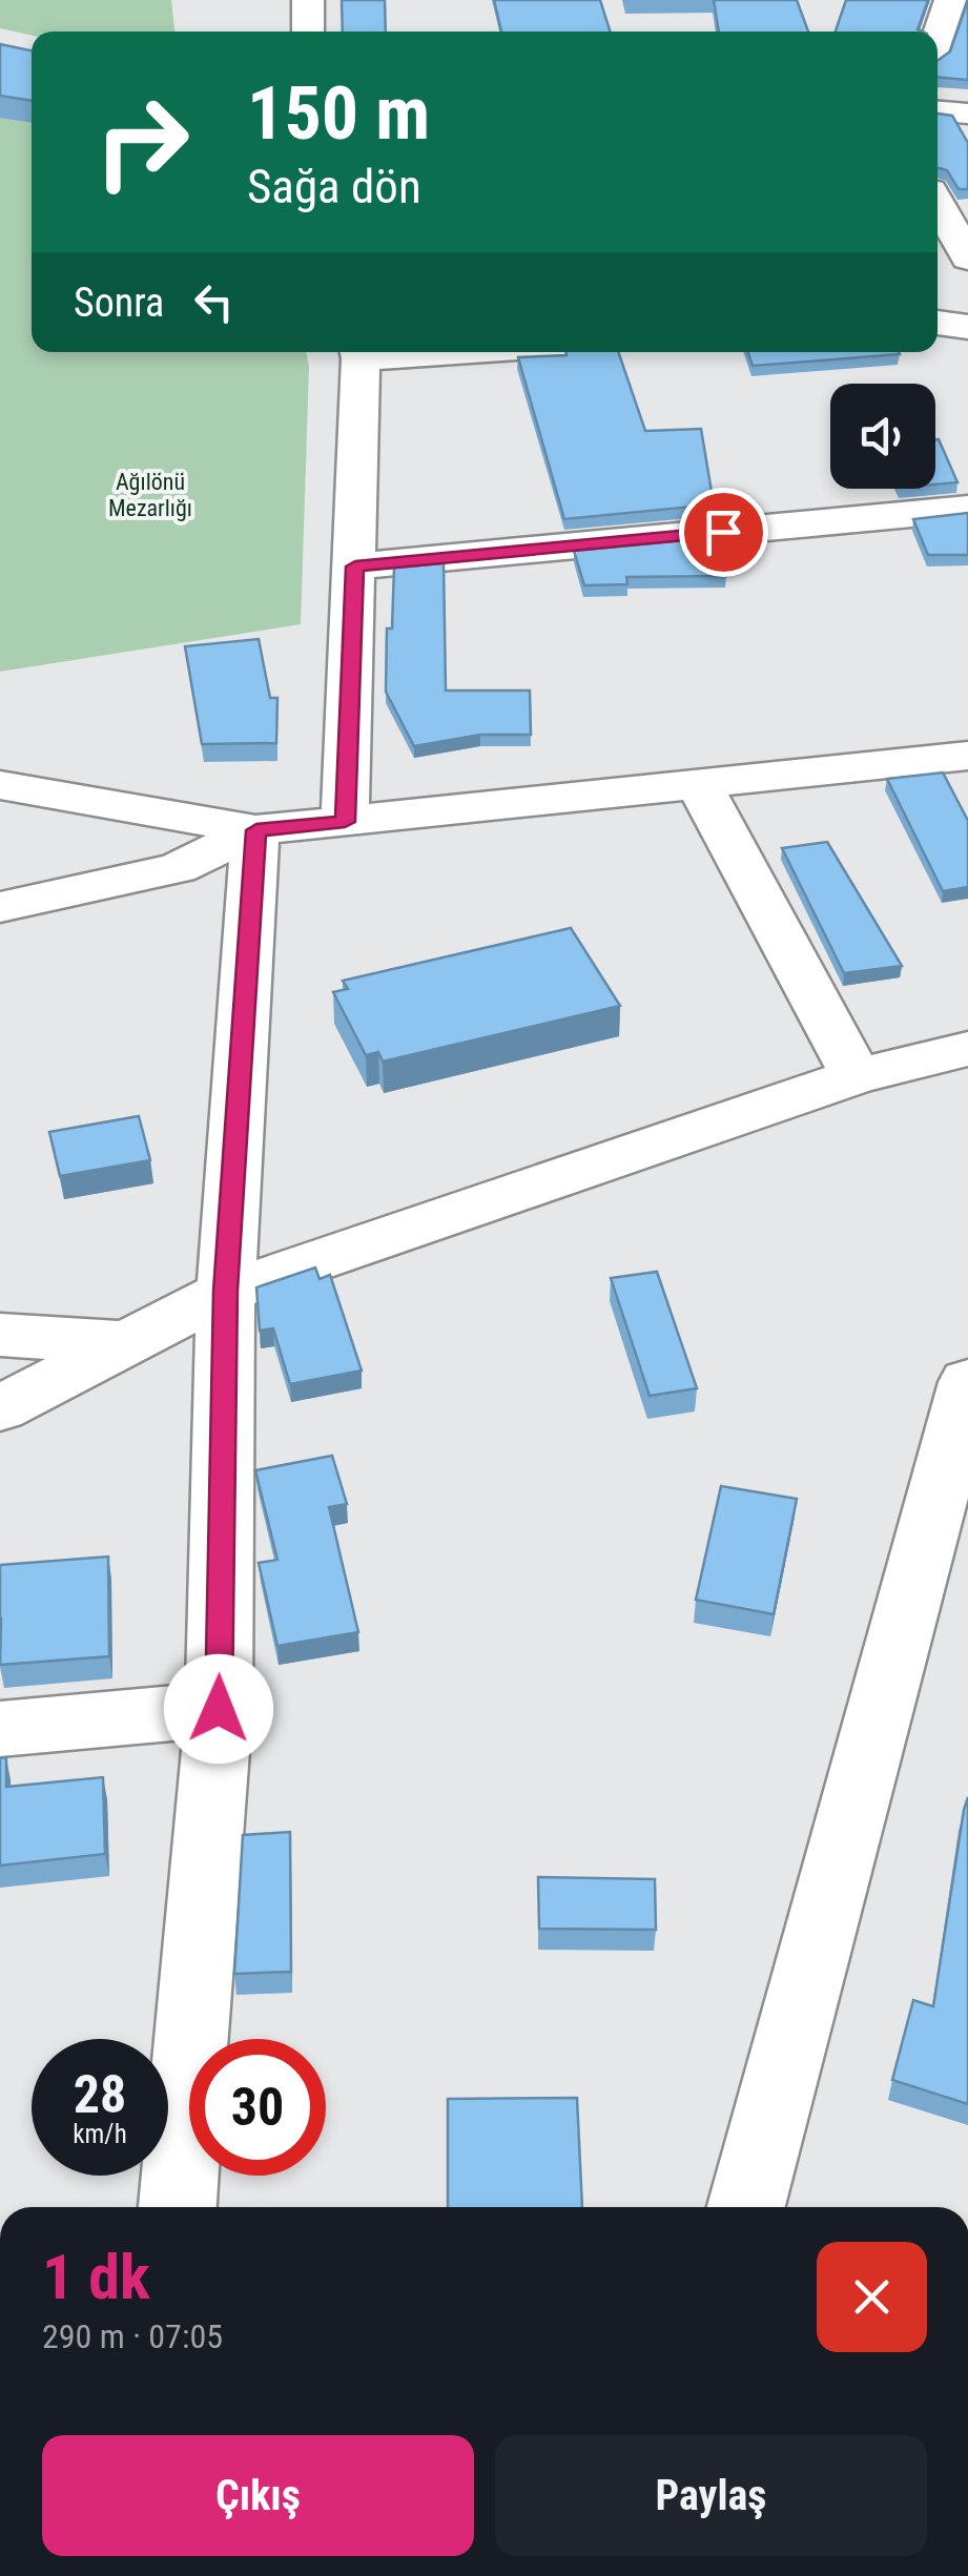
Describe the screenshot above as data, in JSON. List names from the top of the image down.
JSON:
{
  "parks": ["Ağılönü Mezarlığı"],
  "page": {
    "turn": ["150 m", "Sağa dön"],
    "then": "Sonra",
    "speed": "28 km/h",
    "limit": "30",
    "heading": ["1 dk", "290 m · 07:05"],
    "buttons": ["Çıkış", "Paylaş"]
  }
}
